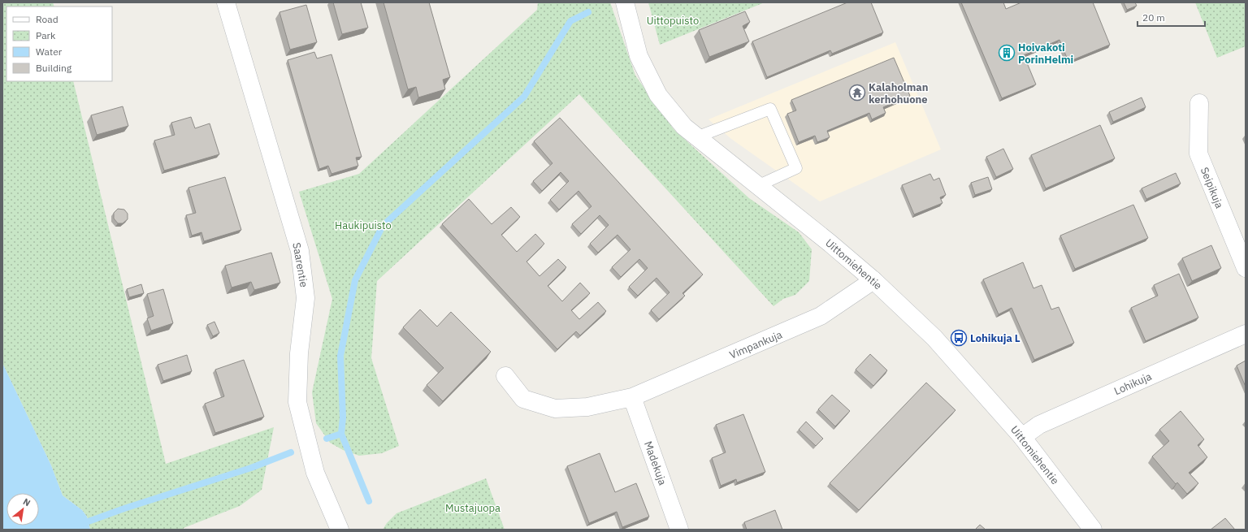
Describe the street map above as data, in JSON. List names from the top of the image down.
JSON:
{
  "streets": {
    "street": [
      "Seipikuja",
      "Uittomiehentie",
      "Saarentie",
      "Vimpankuja",
      "Lohikuja",
      "Madekuja"
    ]
  },
  "crossings": [
    ["Uittomiehentie", "Vimpankuja"],
    ["Uittomiehentie", "Lohikuja"],
    ["Vimpankuja", "Madekuja"]
  ],
  "parks": ["Uittopuisto", "Haukipuisto", "Mustajuopa"],
  "places": {
    "building": ["Hoivakoti PorinHelmi"],
    "temple": ["Kalaholman kerhohuone"],
    "bus stop": ["Lohikuja L"]
  },
  "legend": [
    "Road",
    "Park",
    "Water",
    "Building"
  ],
  "scale_bar": "20 m",
  "north": "top right"
}
